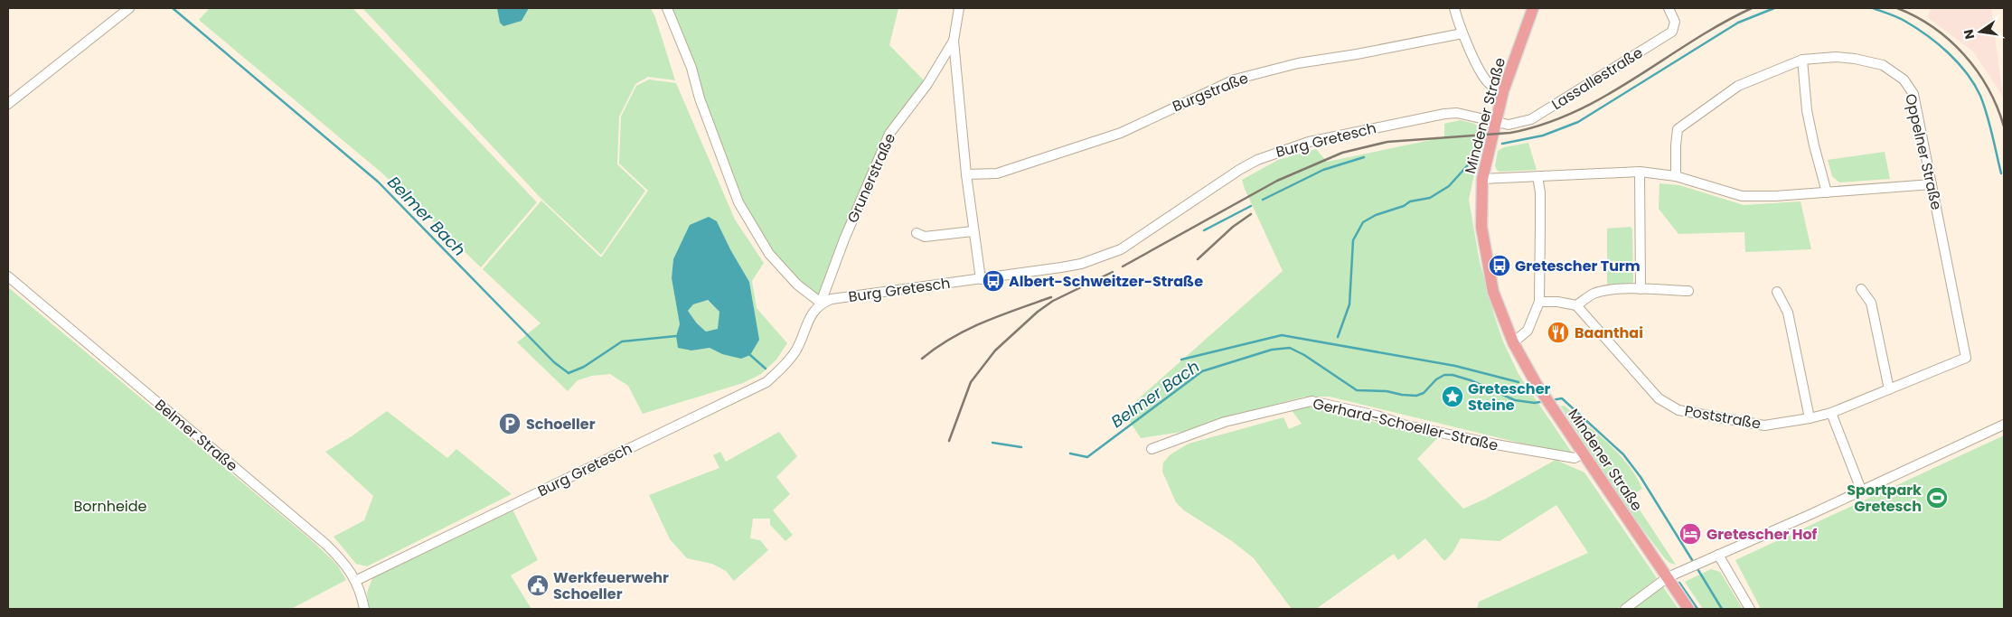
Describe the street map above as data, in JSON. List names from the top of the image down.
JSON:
{
  "streets": {
    "main road": ["Mindener Straße"],
    "street": [
      "Lassallestraße",
      "Burgstraße",
      "Burg Gretesch",
      "Oppelner Straße",
      "Grunerstraße",
      "Poststraße",
      "Gerhard-Schoeller-Straße",
      "Belmer Straße"
    ]
  },
  "crossings": [
    ["Lassallestraße", "Mindener Straße"],
    ["Lassallestraße", "Burg Gretesch"],
    ["Mindener Straße", "Burg Gretesch"],
    ["Mindener Straße", "Gerhard-Schoeller-Straße"],
    ["Burg Gretesch", "Grunerstraße"],
    ["Burg Gretesch", "Belmer Straße"],
    ["Oppelner Straße", "Poststraße"]
  ],
  "water": ["Belmer Bach"],
  "parks": ["Bornheide"],
  "places": {
    "bus stop": ["Gretescher Turm", "Albert-Schweitzer-Straße"],
    "restaurant": ["Baanthai"],
    "place": ["Gretescher Steine"],
    "parking": ["Schoeller"],
    "sports": ["Sportpark Gretesch"],
    "hotel": ["Gretescher Hof"],
    "public building": ["Werkfeuerwehr Schoeller"]
  },
  "north": "left"
}
